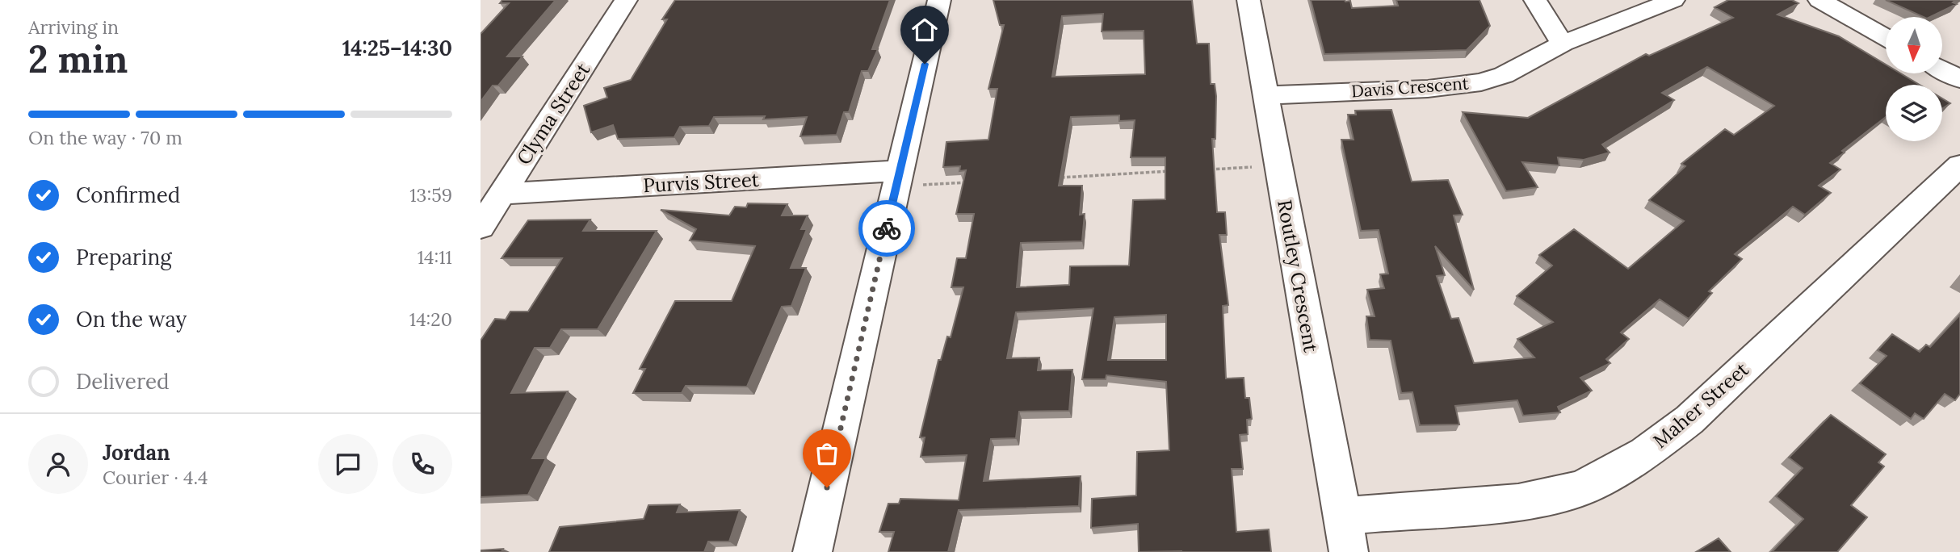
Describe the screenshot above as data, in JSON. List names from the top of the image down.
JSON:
{
  "streets": {
    "street": [
      "Davis Crescent",
      "Clyma Street",
      "Purvis Street",
      "Routley Crescent",
      "Maher Street"
    ]
  },
  "crossings": [
    ["Davis Crescent", "Routley Crescent"],
    ["Clyma Street", "Purvis Street"],
    ["Routley Crescent", "Maher Street"]
  ],
  "north": "bottom",
  "page": {
    "heading": ["2 min", "Arriving in", "14:25–14:30"],
    "panel": ["Jordan", "Courier · 4.4"],
    "bar": "On the way · 70 m",
    "list": [
      ["Confirmed", "13:59"],
      ["Preparing", "14:11"],
      ["On the way", "14:20"],
      "Delivered"
    ]
  }
}
